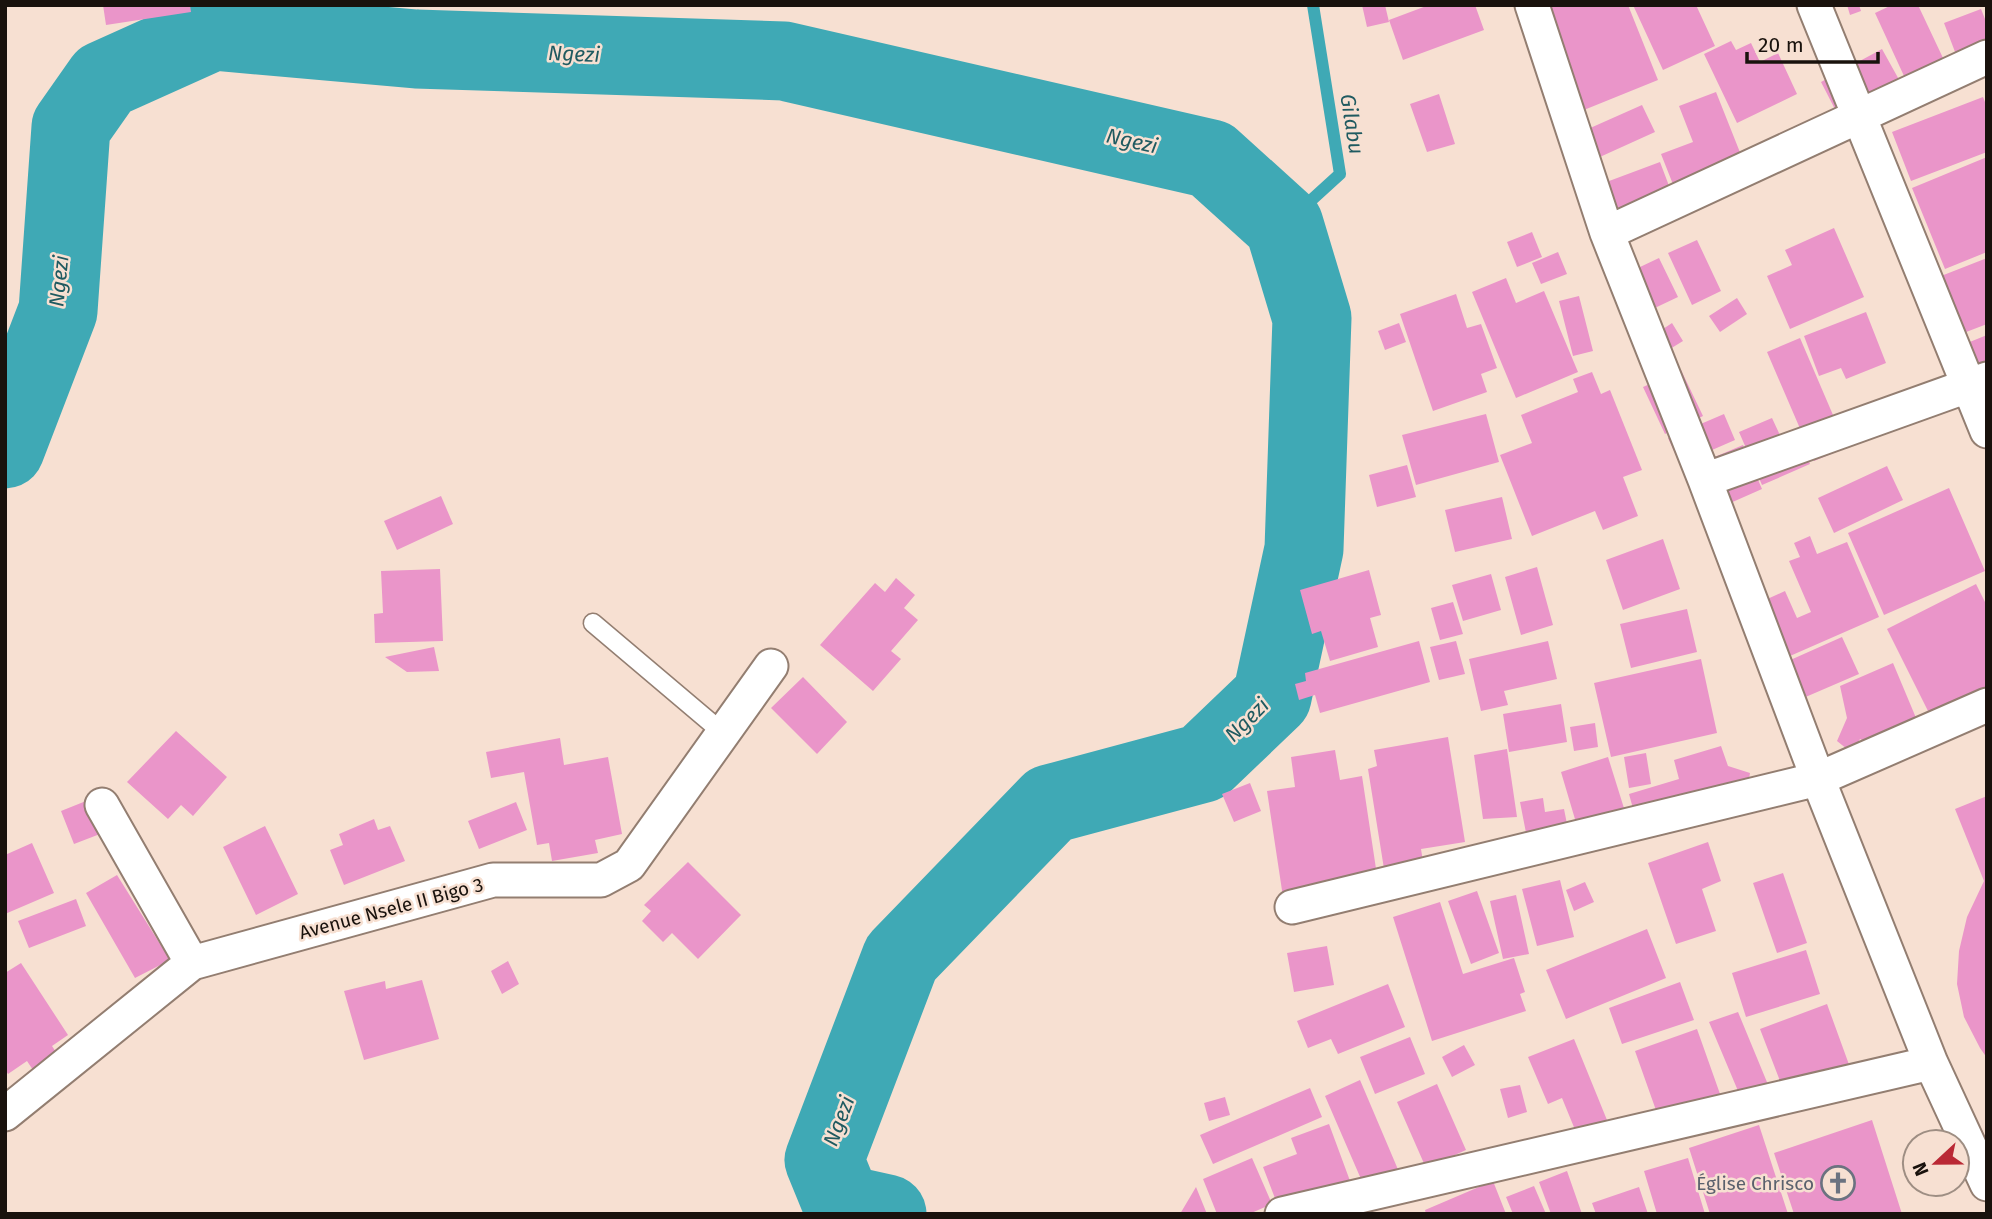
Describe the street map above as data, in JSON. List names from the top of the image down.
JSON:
{
  "streets": {
    "street": ["Avenue Nsele II Bigo 3"]
  },
  "water": ["Ngezi", "Gilabu"],
  "places": {
    "church": ["Église Chrisco"]
  },
  "scale_bar": "20 m",
  "north": "left"
}
